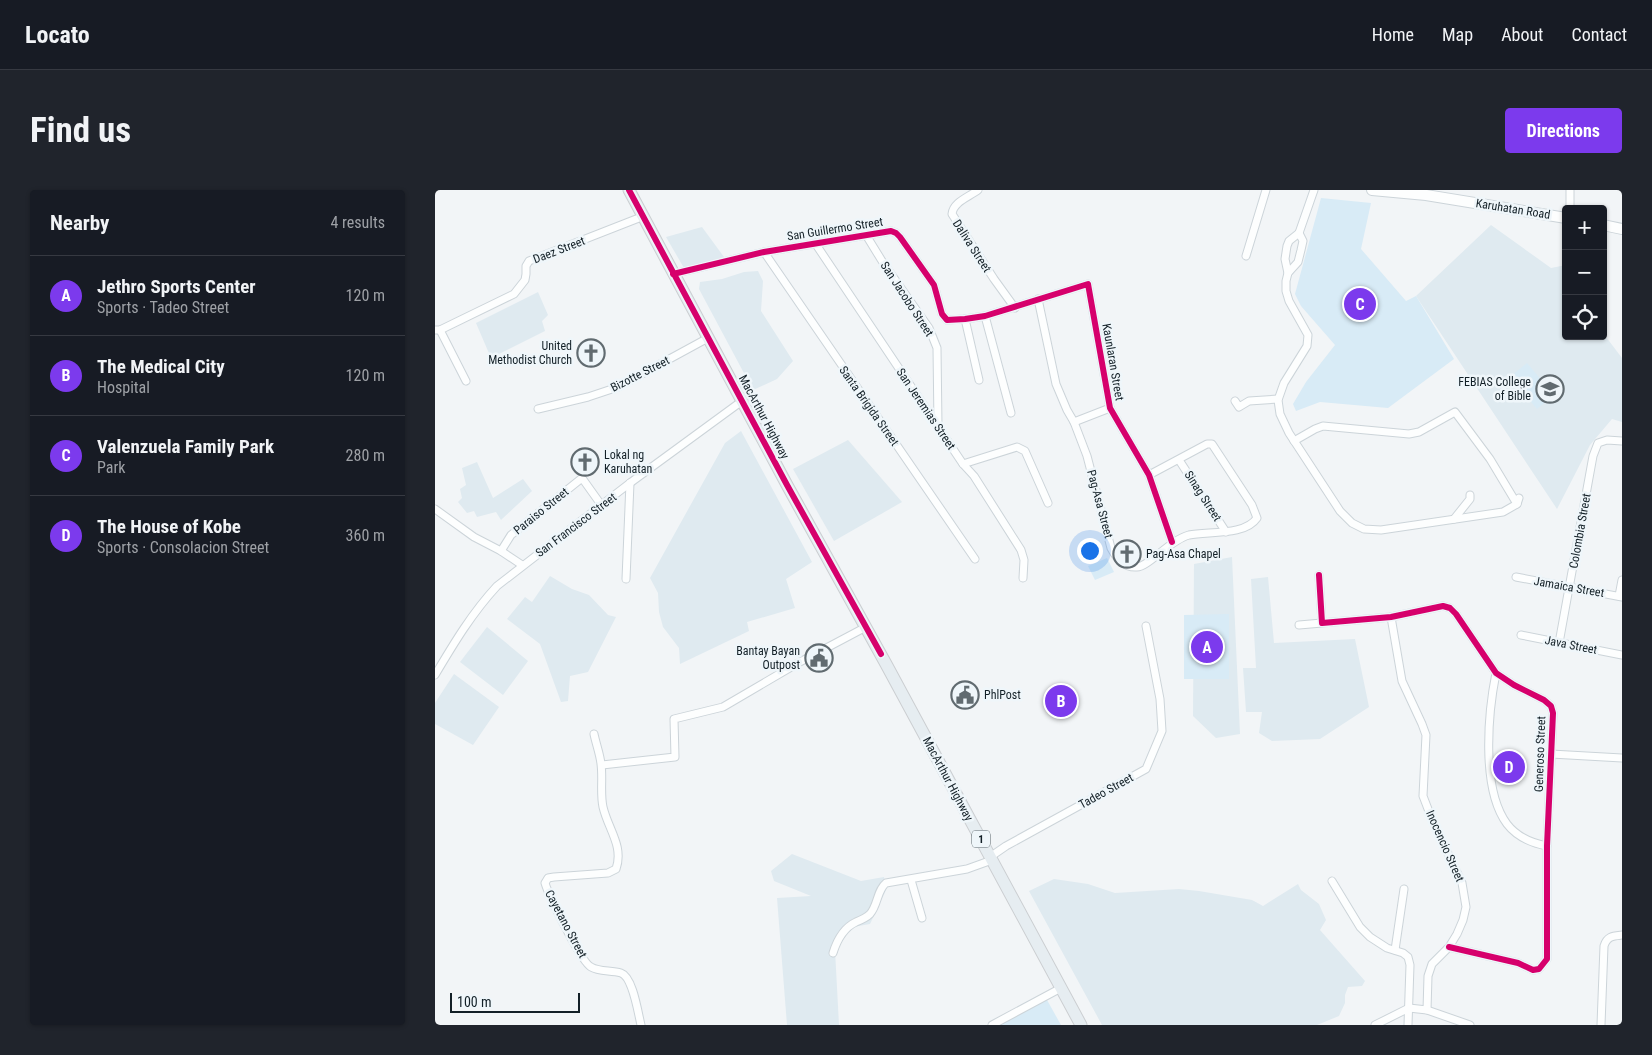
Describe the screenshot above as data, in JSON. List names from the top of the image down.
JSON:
{
  "streets": {
    "highway": ["MacArthur Highway", "1"],
    "main road": ["Karuhatan Road"],
    "street": [
      "San Guillermo Street",
      "Daliva Street",
      "Daez Street",
      "San Jacobo Street",
      "Kaunlaran Street",
      "Bizotte Street",
      "Santa Brigida Street",
      "San Jeremias Street",
      "Sinag Street",
      "Pag-Asa Street",
      "Paraiso Street",
      "San Francisco Street",
      "Colombia Street",
      "Jamaica Street",
      "Java Street",
      "Generoso Street",
      "Tadeo Street",
      "Inocencio Street",
      "Cayetano Street"
    ]
  },
  "crossings": [
    ["San Guillermo Street", "Daliva Street"],
    ["San Guillermo Street", "San Jacobo Street"],
    ["San Guillermo Street", "Kaunlaran Street"],
    ["San Guillermo Street", "Santa Brigida Street"],
    ["San Guillermo Street", "San Jeremias Street"],
    ["San Guillermo Street", "MacArthur Highway"],
    ["San Guillermo Street", "Pag-Asa Street"],
    ["Daez Street", "MacArthur Highway"],
    ["San Jacobo Street", "San Jeremias Street"],
    ["Kaunlaran Street", "Pag-Asa Street"],
    ["Bizotte Street", "MacArthur Highway"],
    ["MacArthur Highway", "San Francisco Street"],
    ["MacArthur Highway", "Tadeo Street"],
    ["Sinag Street", "Pag-Asa Street"],
    ["Paraiso Street", "San Francisco Street"],
    ["Colombia Street", "Jamaica Street"],
    ["Colombia Street", "Java Street"],
    ["Generoso Street", "Inocencio Street"]
  ],
  "places": {
    "church": ["United Methodist Church", "Lokal ng Karuhatan", "Pag-Asa Chapel"],
    "school or university": ["FEBIAS College of Bible"],
    "public building": ["Bantay Bayan Outpost", "PhlPost"]
  },
  "scale_bar": "100 m",
  "page": {
    "header": "Locato",
    "nav": [
      "Home",
      "Map",
      "About",
      "Contact"
    ],
    "buttons": "Directions",
    "title": "Find us",
    "heading": ["Nearby", "4 results"],
    "map_buttons": ["+", "−"],
    "list": [
      {
        "mark": "A",
        "name": "Jethro Sports Center",
        "note": "Sports · Tadeo Street",
        "value": "120 m"
      },
      {
        "mark": "B",
        "name": "The Medical City",
        "note": "Hospital",
        "value": "120 m"
      },
      {
        "mark": "C",
        "name": "Valenzuela Family Park",
        "note": "Park",
        "value": "280 m"
      },
      {
        "mark": "D",
        "name": "The House of Kobe",
        "note": "Sports · Consolacion Street",
        "value": "360 m"
      }
    ],
    "pins": [
      "C",
      "A",
      "B",
      "D"
    ],
    "scale": "100 m"
  }
}
